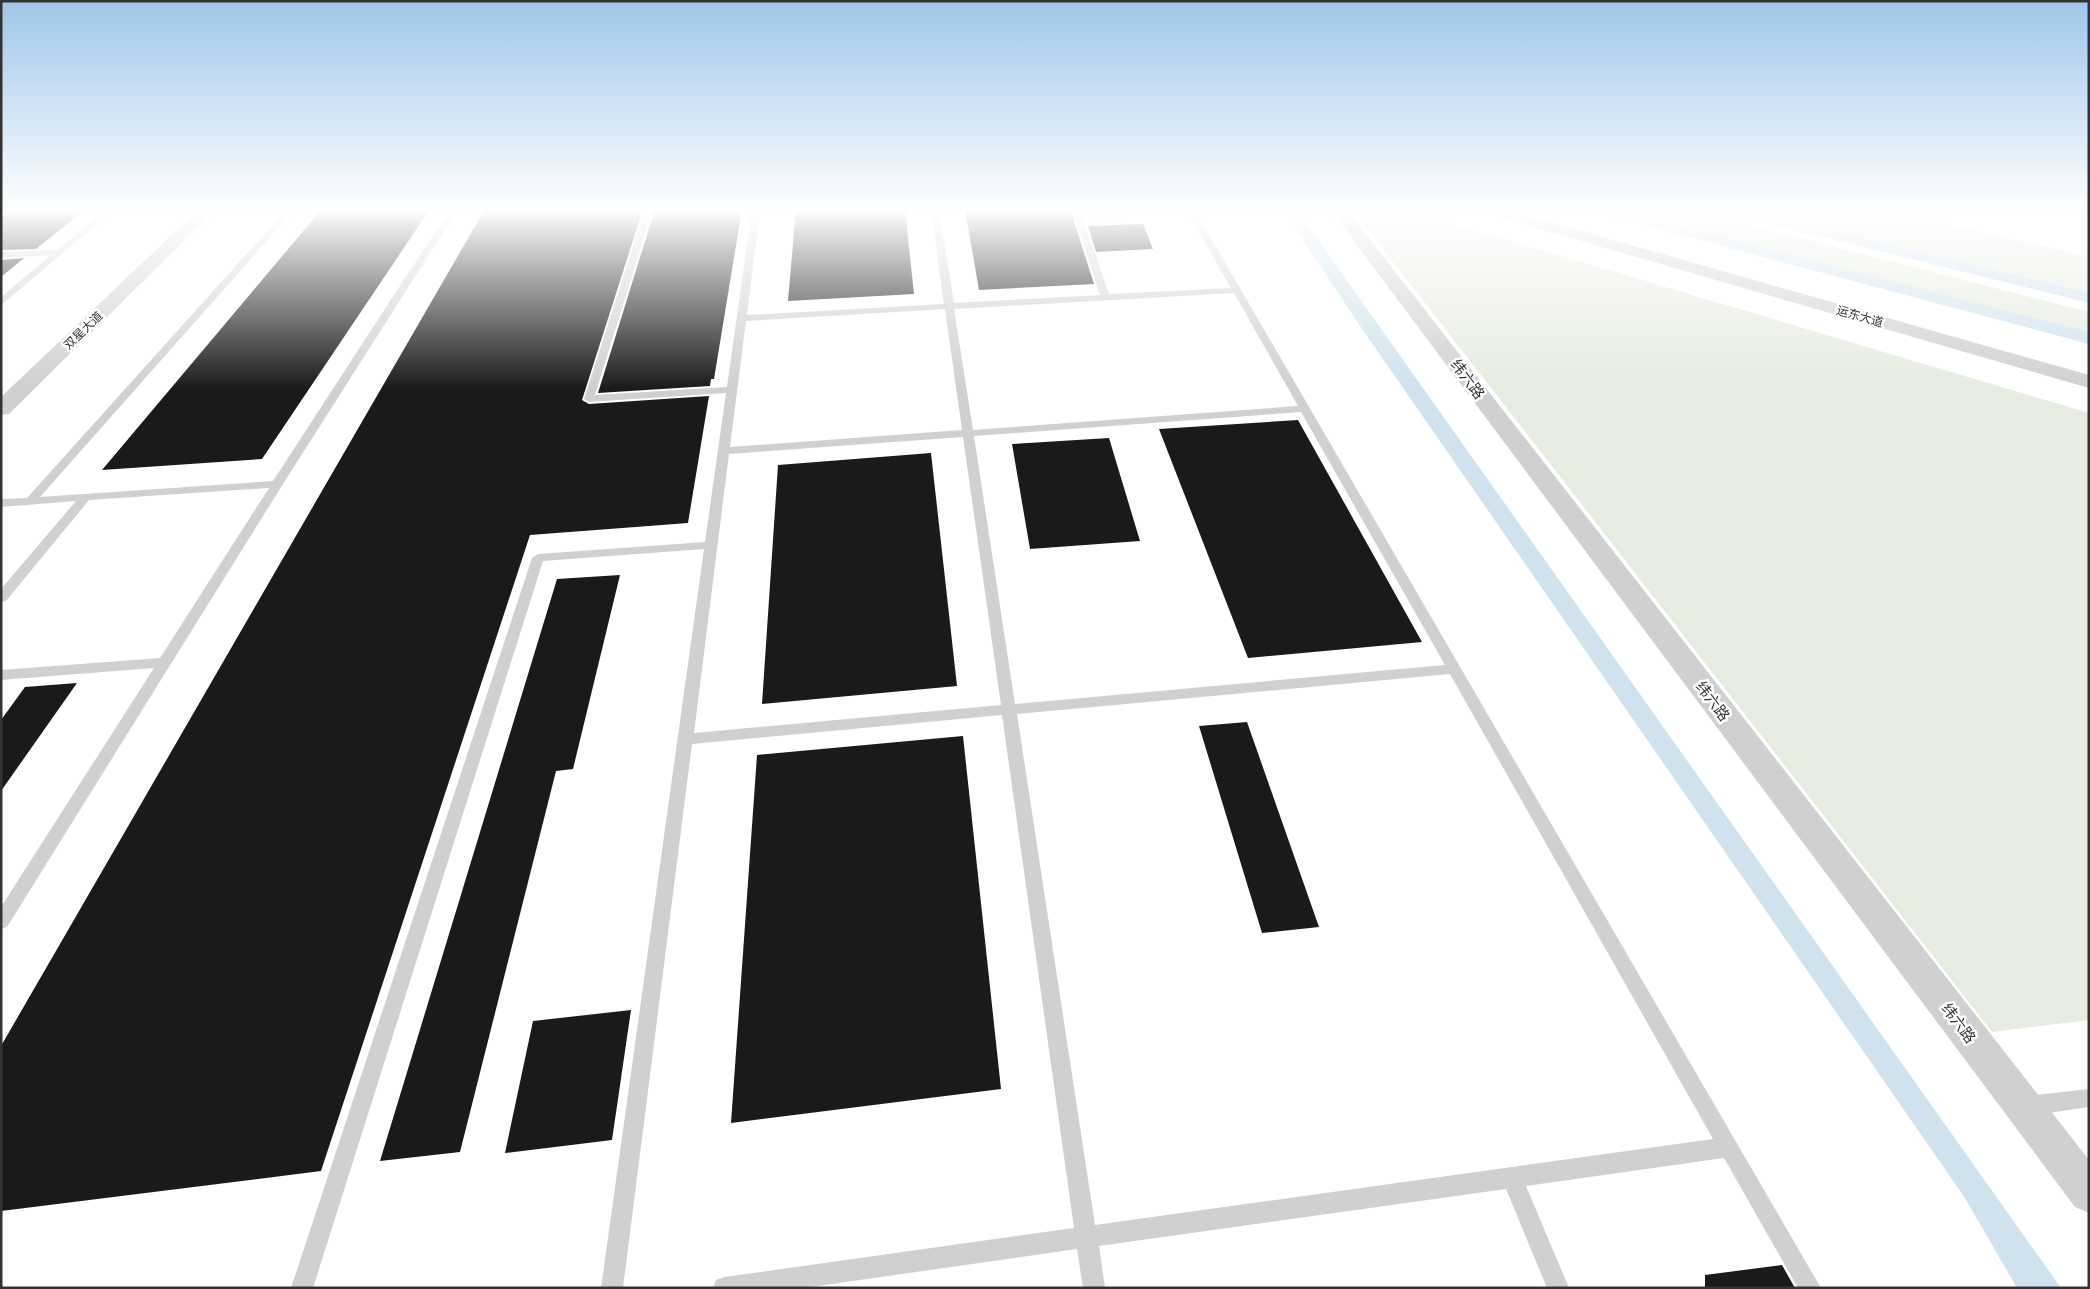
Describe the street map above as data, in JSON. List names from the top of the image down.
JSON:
{
  "streets": {
    "street": ["运东大道", "双星大道", "纬六路"]
  }
}
